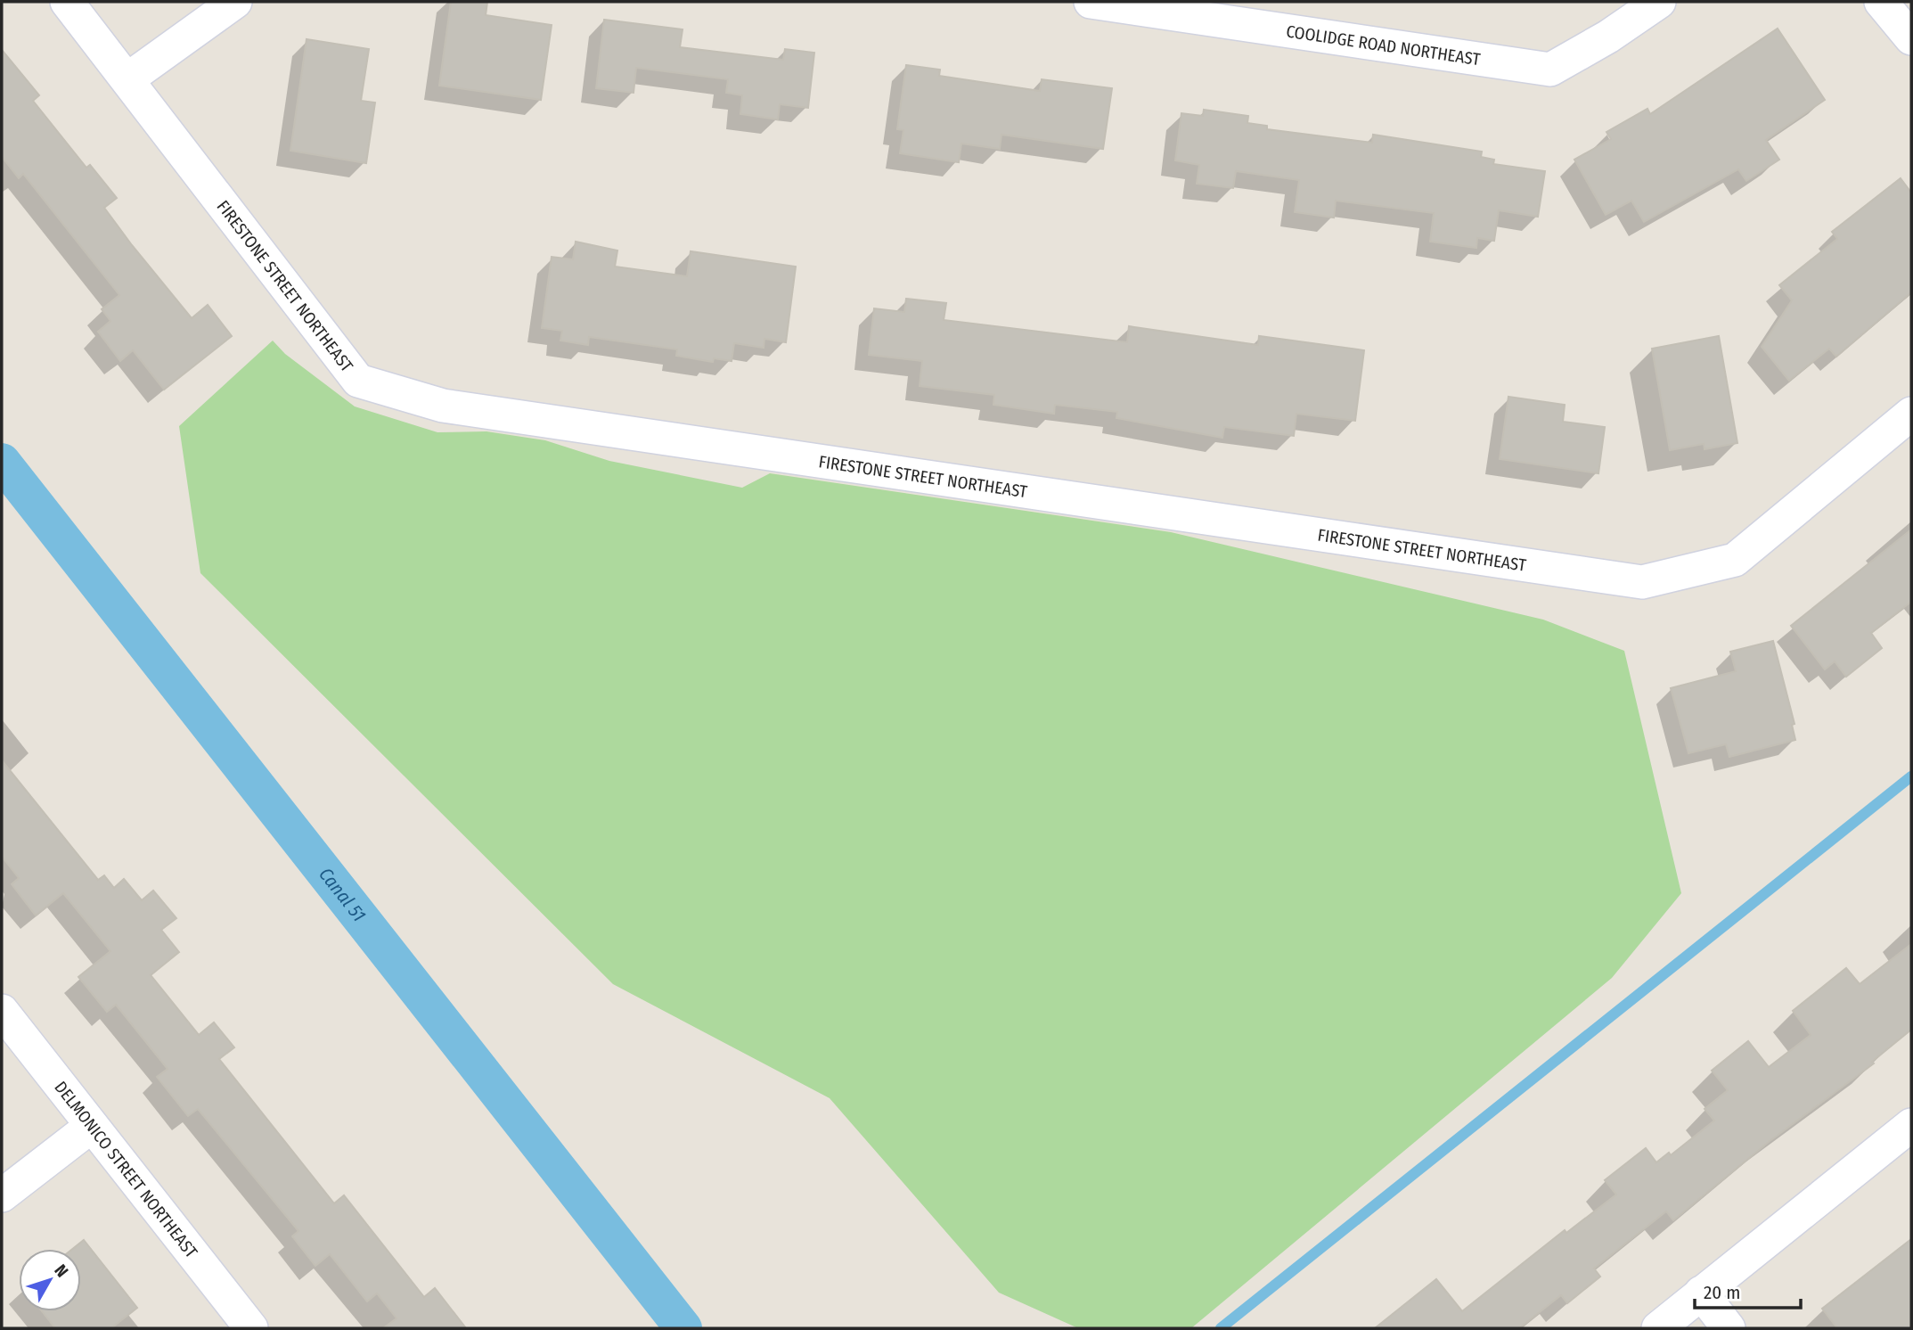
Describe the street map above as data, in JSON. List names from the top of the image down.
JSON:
{
  "streets": {
    "street": ["COOLIDGE ROAD NORTHEAST", "FIRESTONE STREET NORTHEAST", "DELMONICO STREET NORTHEAST"]
  },
  "water": ["Canal 51"],
  "scale_bar": "20 m",
  "north": "top right"
}
